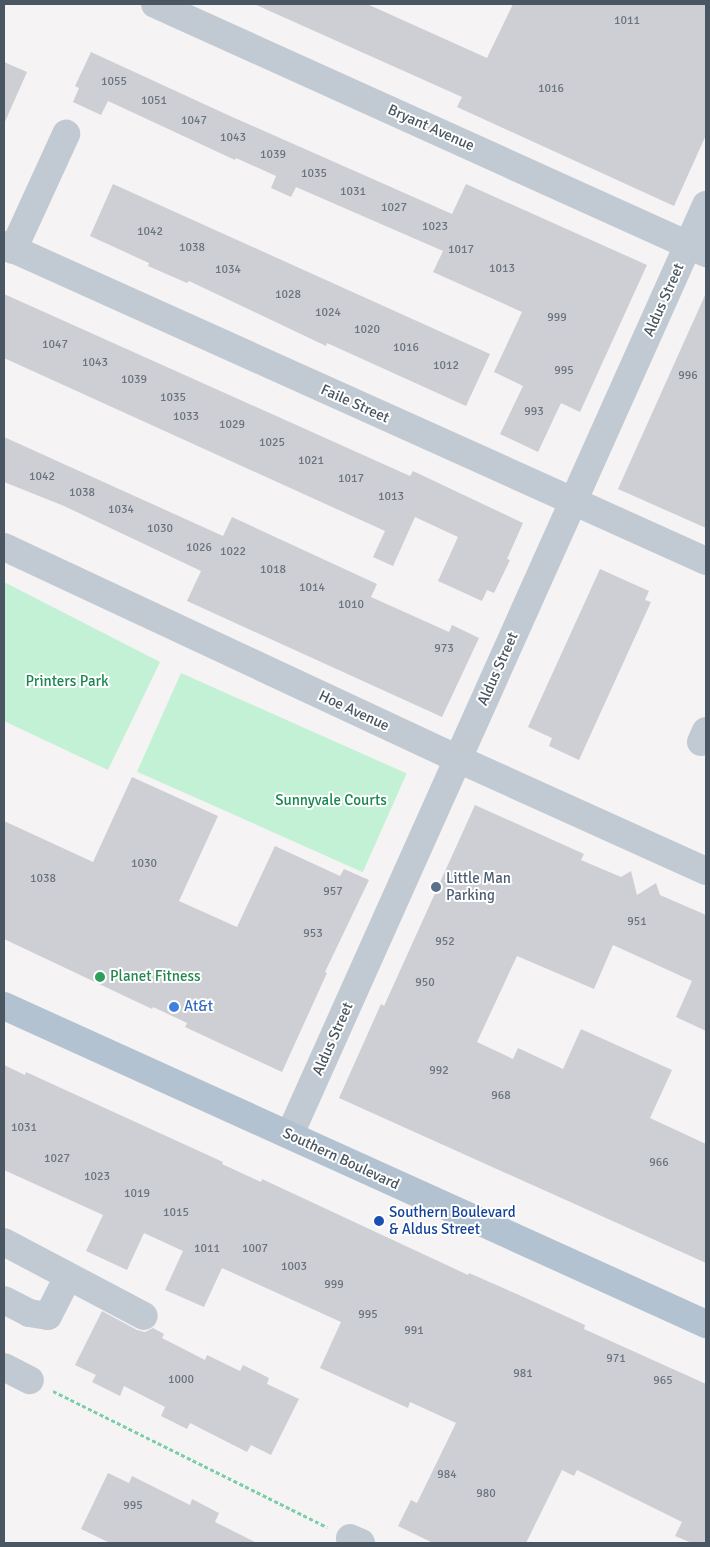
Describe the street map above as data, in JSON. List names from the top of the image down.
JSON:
{
  "streets": {
    "main road": ["Southern Boulevard"],
    "street": [
      "Bryant Avenue",
      "Aldus Street",
      "Faile Street",
      "Hoe Avenue"
    ]
  },
  "crossings": [
    ["Bryant Avenue", "Aldus Street"],
    ["Aldus Street", "Faile Street"],
    ["Aldus Street", "Hoe Avenue"],
    ["Aldus Street", "Southern Boulevard"]
  ],
  "parks": ["Printers Park", "Sunnyvale Courts"],
  "places": [
    "Little Man Parking",
    "Planet Fitness",
    "At&t",
    "Southern Boulevard & Aldus Street"
  ],
  "house_numbers": [
    "1011",
    "1055",
    "1016",
    "1051",
    "1047",
    "1043",
    "1039",
    "1035",
    "1031",
    "1027",
    "1023",
    "1042",
    "1038",
    "1017",
    "1013",
    "1034",
    "1028",
    "1024",
    "999",
    "1020",
    "1047",
    "1016",
    "1043",
    "1012",
    "995",
    "996",
    "1039",
    "1035",
    "993",
    "1033",
    "1029",
    "1025",
    "1021",
    "1042",
    "1017",
    "1038",
    "1013",
    "1034",
    "1030",
    "1026",
    "1022",
    "1018",
    "1014",
    "1010",
    "973",
    "1030",
    "1038",
    "957",
    "951",
    "953",
    "952",
    "950",
    "992",
    "968",
    "1031",
    "1027",
    "966",
    "1023",
    "1019",
    "1015",
    "1011",
    "1007",
    "1003",
    "999",
    "995",
    "991",
    "971",
    "981",
    "1000",
    "965",
    "984",
    "980",
    "995"
  ]
}
